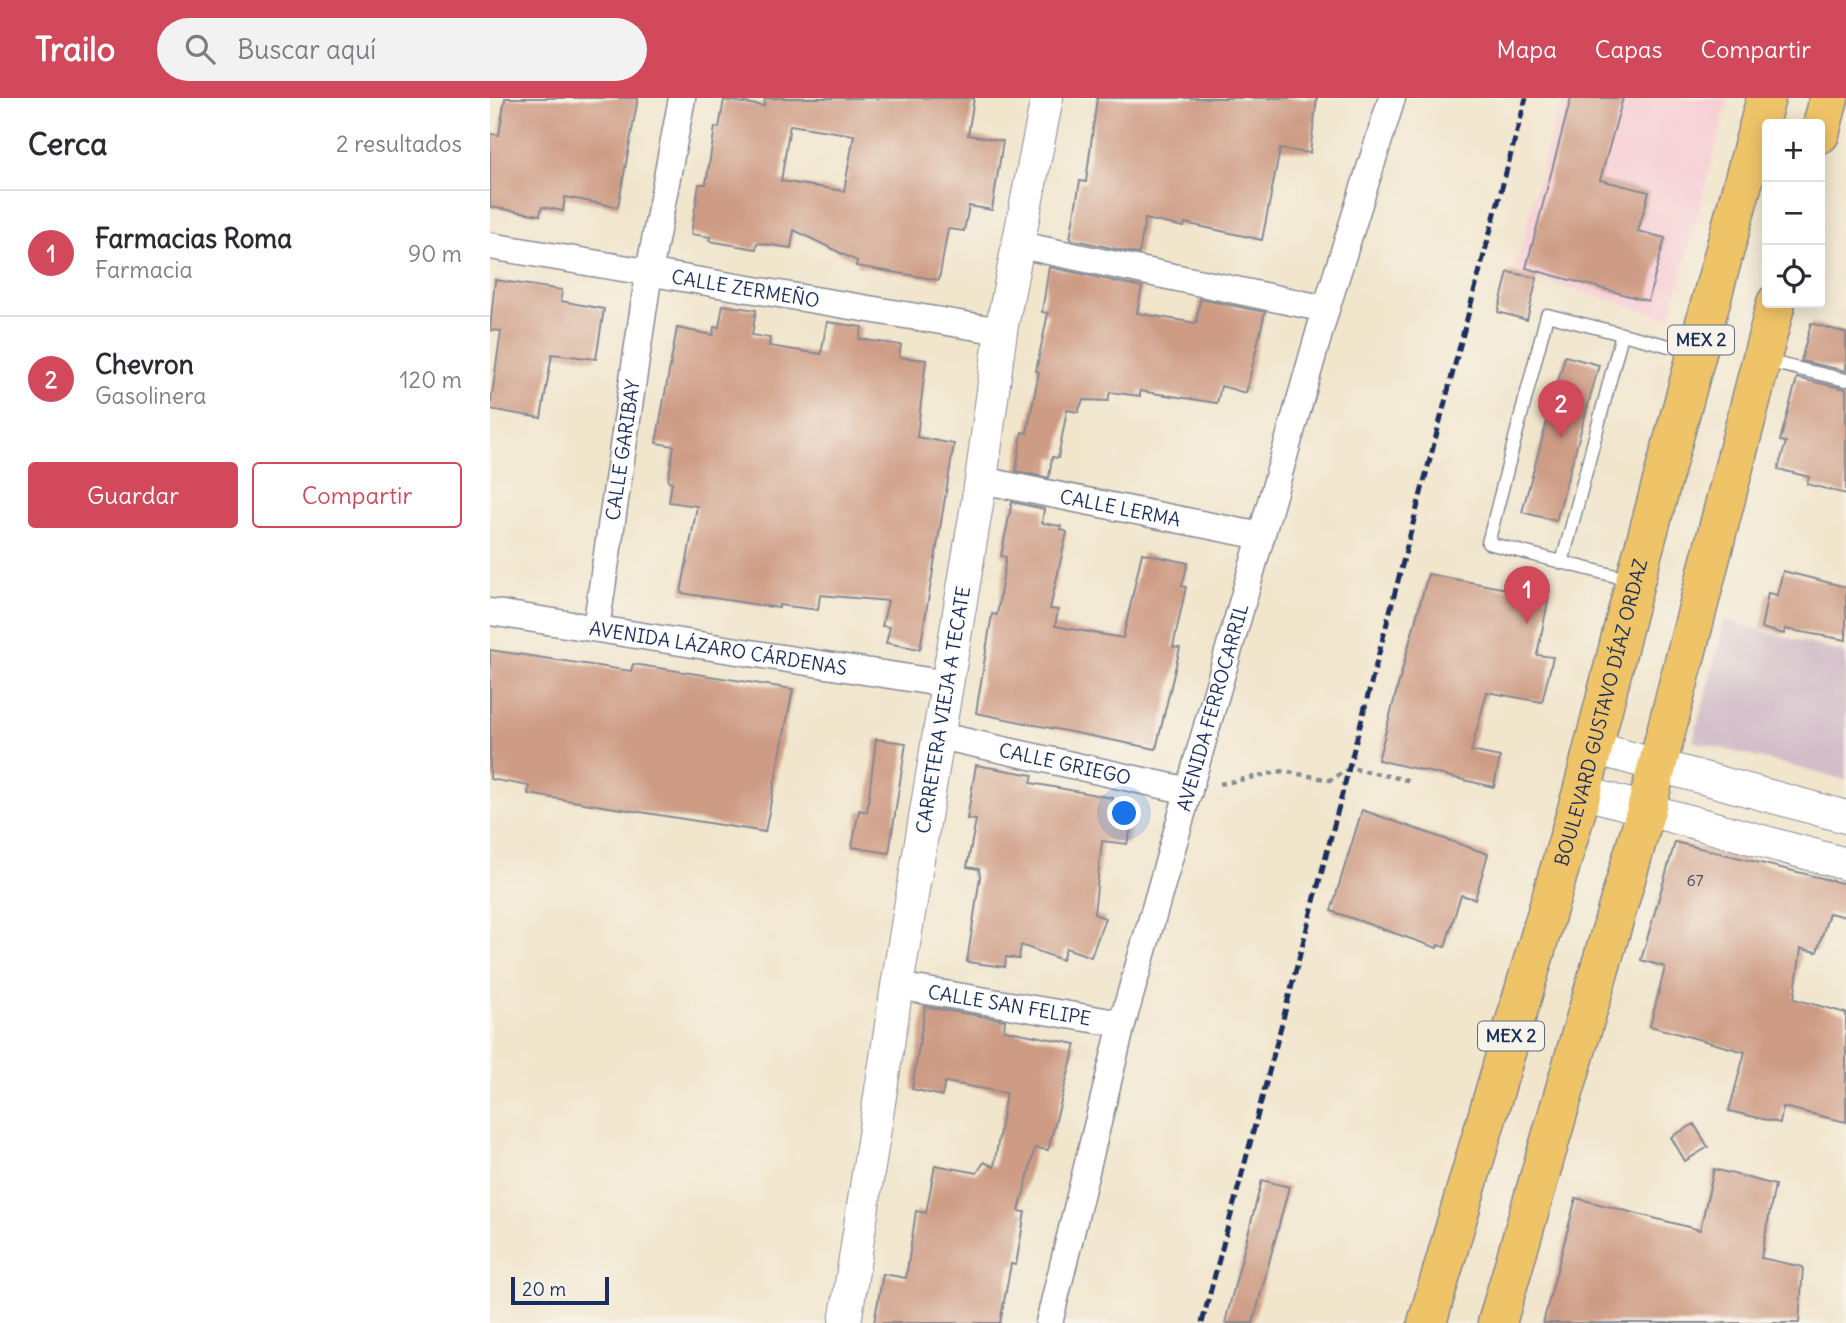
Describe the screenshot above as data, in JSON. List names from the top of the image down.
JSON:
{
  "streets": {
    "main road": ["MEX 2", "BOULEVARD GUSTAVO DÍAZ ORDAZ"],
    "street": [
      "CALLE ZERMEÑO",
      "CALLE GARIBAY",
      "CALLE LERMA",
      "AVENIDA LÁZARO CÁRDENAS",
      "AVENIDA FERROCARRIL",
      "CARRETERA VIEJA A TECATE",
      "CALLE GRIEGO",
      "CALLE SAN FELIPE"
    ]
  },
  "crossings": [
    ["CALLE ZERMEÑO", "CALLE GARIBAY"],
    ["CALLE ZERMEÑO", "CARRETERA VIEJA A TECATE"],
    ["CALLE GARIBAY", "AVENIDA LÁZARO CÁRDENAS"],
    ["CALLE LERMA", "AVENIDA FERROCARRIL"],
    ["CALLE LERMA", "CARRETERA VIEJA A TECATE"],
    ["AVENIDA LÁZARO CÁRDENAS", "CARRETERA VIEJA A TECATE"],
    ["AVENIDA FERROCARRIL", "CALLE GRIEGO"],
    ["AVENIDA FERROCARRIL", "CALLE SAN FELIPE"],
    ["CARRETERA VIEJA A TECATE", "CALLE GRIEGO"],
    ["CARRETERA VIEJA A TECATE", "CALLE SAN FELIPE"]
  ],
  "house_numbers": ["67"],
  "scale_bar": "20 m",
  "page": {
    "header": "Trailo",
    "search": "Buscar aquí",
    "nav": ["Mapa", "Capas", "Compartir"],
    "heading": ["Cerca", "2 resultados"],
    "map_buttons": ["+", "−"],
    "list": [
      {
        "mark": "1",
        "name": "Farmacias Roma",
        "note": "Farmacia",
        "value": "90 m"
      },
      {
        "mark": "2",
        "name": "Chevron",
        "note": "Gasolinera",
        "value": "120 m"
      }
    ],
    "pins": ["2", "1"],
    "buttons": ["Guardar", "Compartir"],
    "scale": "20 m"
  }
}
